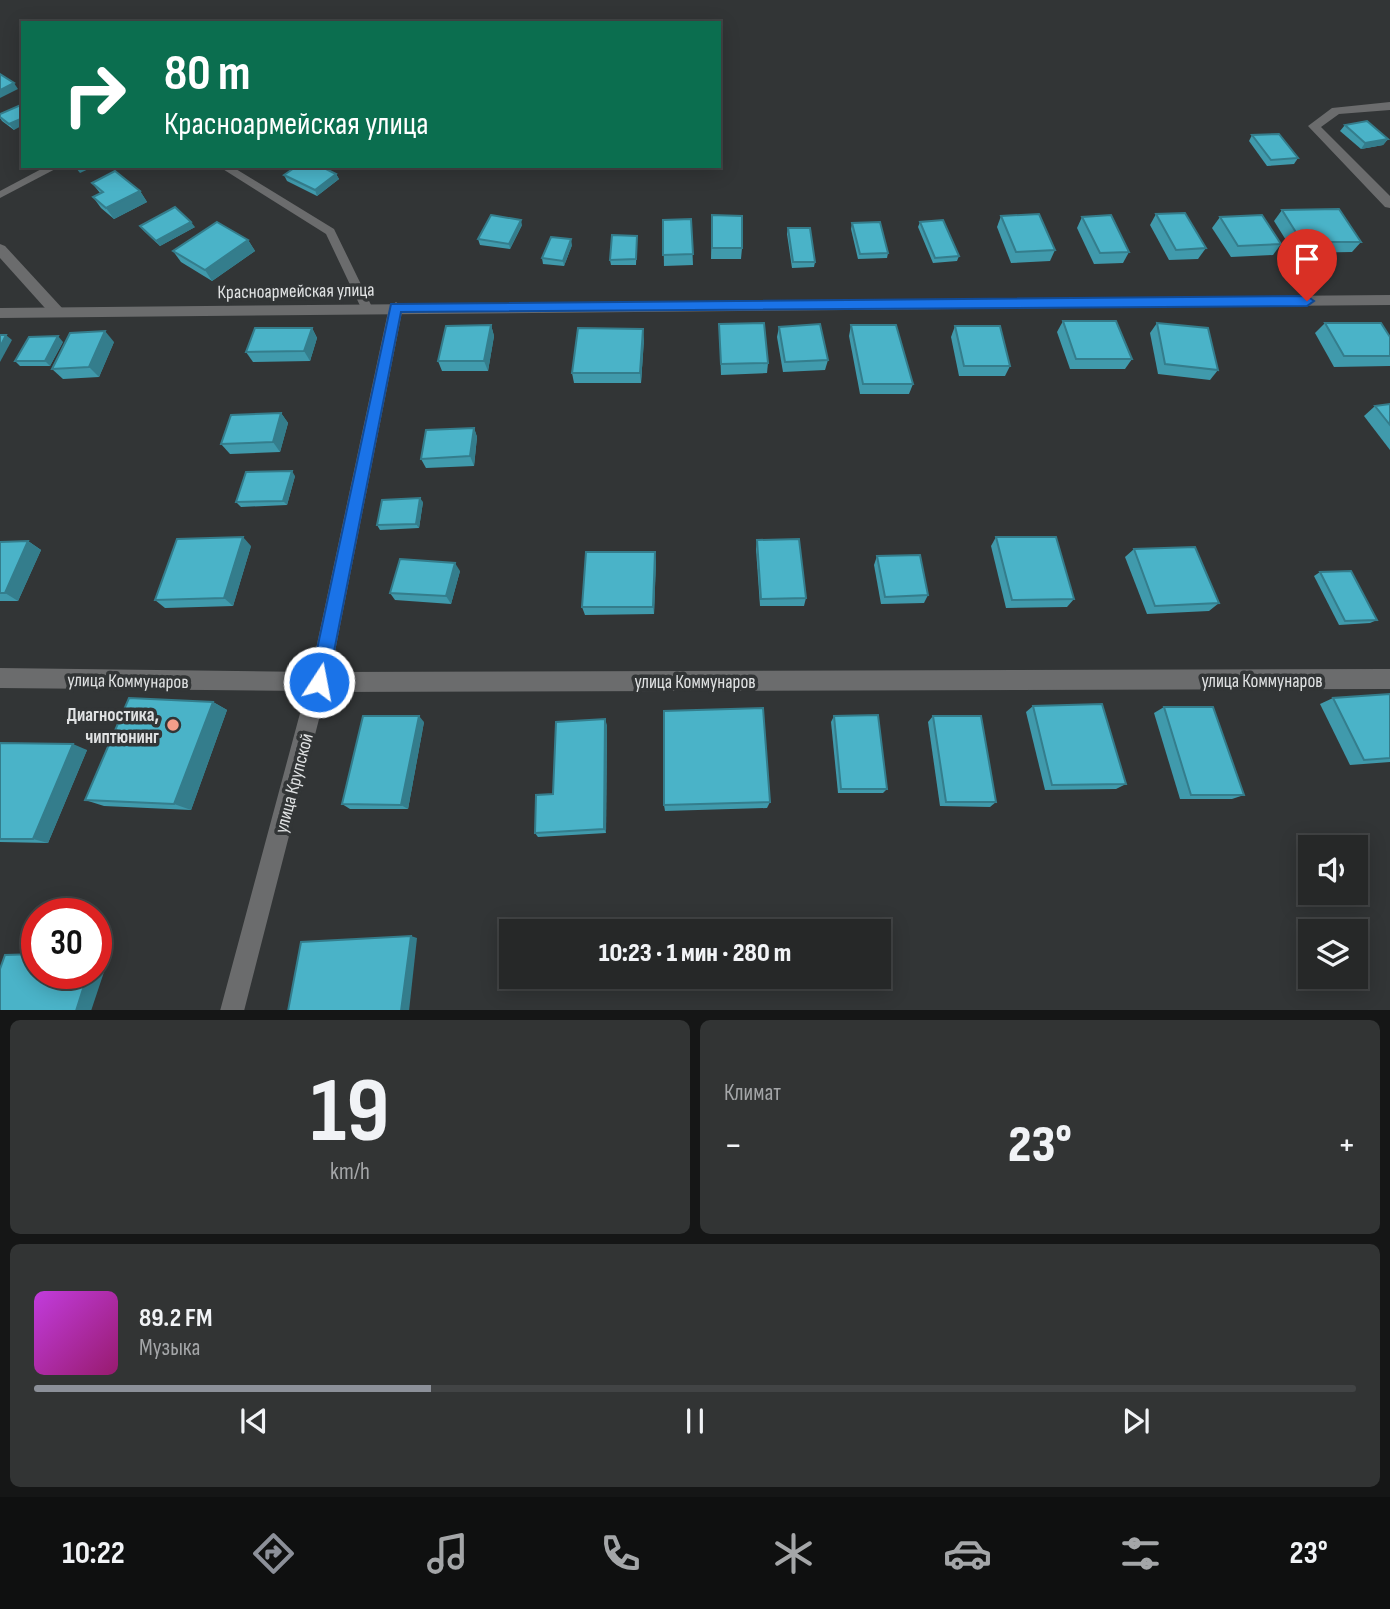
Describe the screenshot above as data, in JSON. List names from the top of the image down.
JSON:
{
  "streets": {
    "street": ["Красноармейская улица", "улица Коммунаров", "улица Крупской"]
  },
  "crossings": [
    ["Красноармейская улица", "улица Крупской"],
    ["улица Коммунаров", "улица Крупской"]
  ],
  "places": ["Диагностика, чиптюнинг"],
  "page": {
    "turn": ["80 m", "Красноармейская улица"],
    "limit": "30",
    "trip": "10:23 · 1 мин · 280 m",
    "tile": [
      ["19", "km/h"],
      "Климат"
    ],
    "heat": ["−", "23°", "+"],
    "song": ["89.2 FM", "Музыка"],
    "tabs": ["10:22", "23°"]
  }
}
